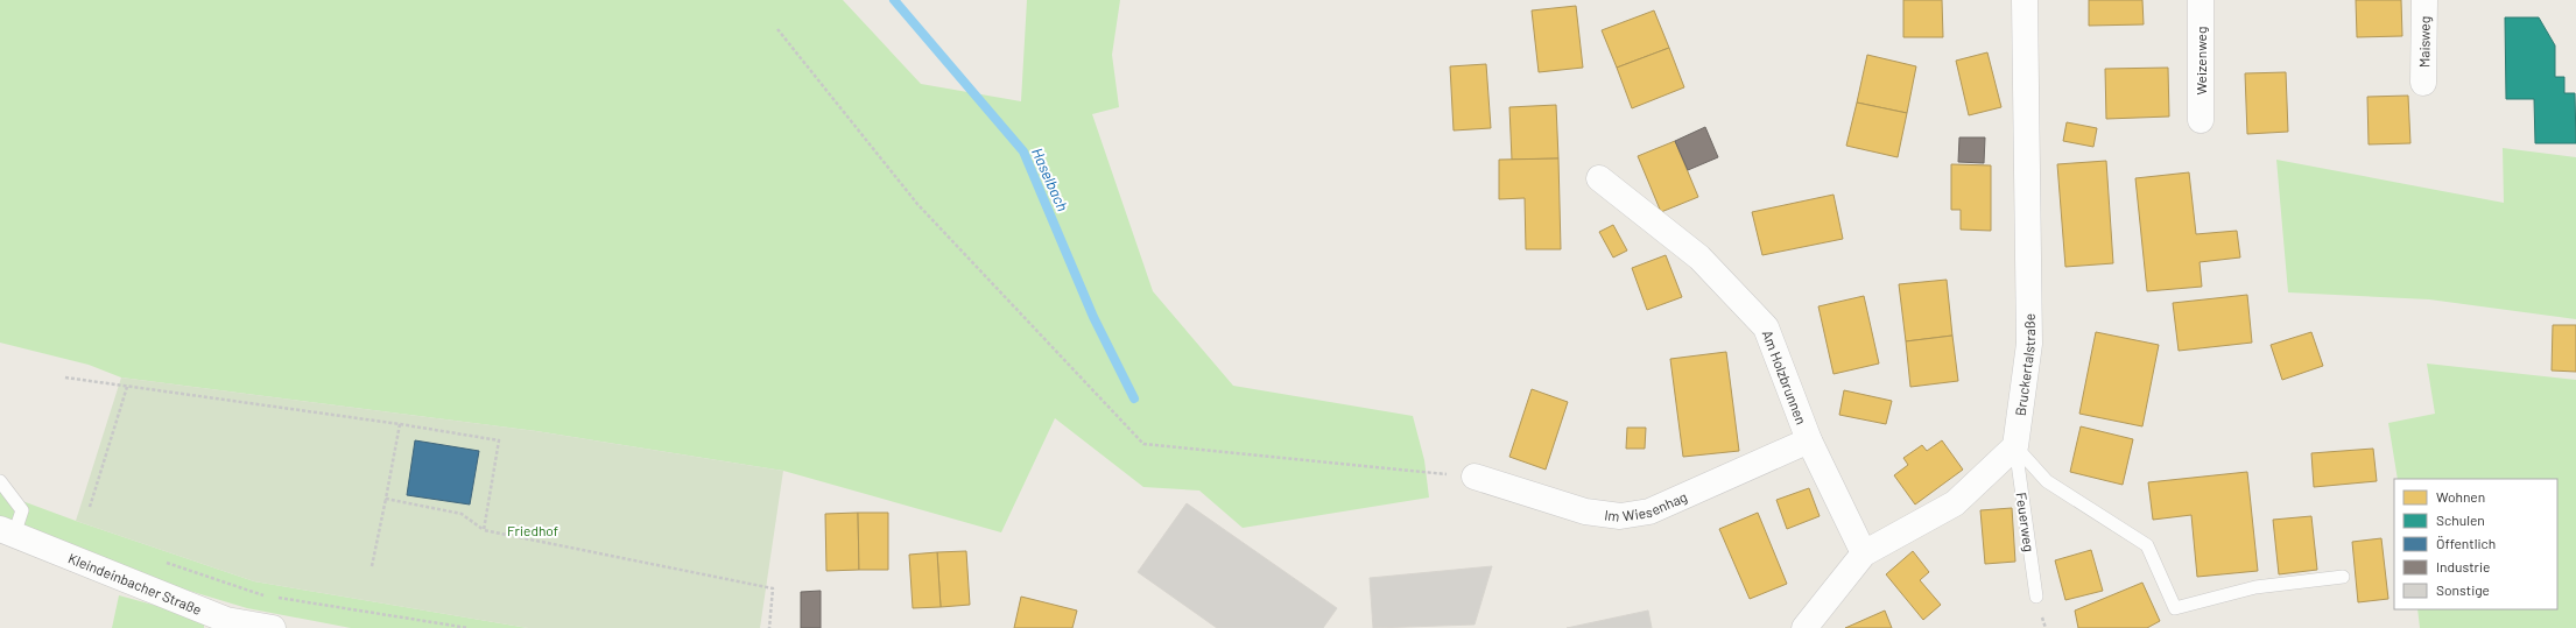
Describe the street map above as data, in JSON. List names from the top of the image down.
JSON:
{
  "streets": {
    "street": [
      "Maisweg",
      "Weizenweg",
      "Bruckertalstraße",
      "Am Holzbrunnen",
      "Im Wiesenhag",
      "Kleindeinbacher Straße"
    ],
    "lane": ["Feuerweg"]
  },
  "crossings": [
    ["Bruckertalstraße", "Feuerweg"],
    ["Am Holzbrunnen", "Im Wiesenhag"]
  ],
  "water": ["Haselbach"],
  "parks": ["Friedhof"],
  "legend": [
    "Wohnen",
    "Schulen",
    "Öffentlich",
    "Industrie",
    "Sonstige"
  ]
}
